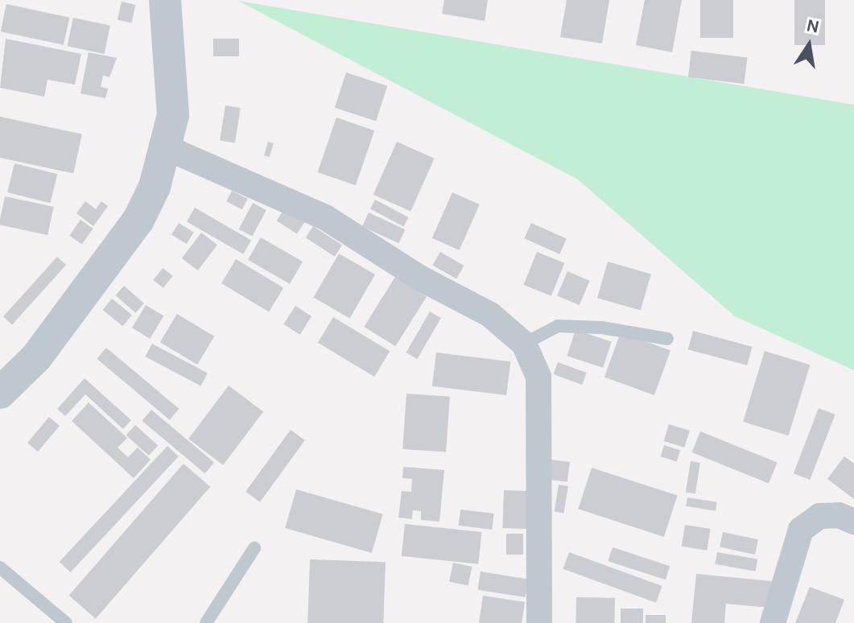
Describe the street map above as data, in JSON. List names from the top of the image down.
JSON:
{
  "north": "top"
}
